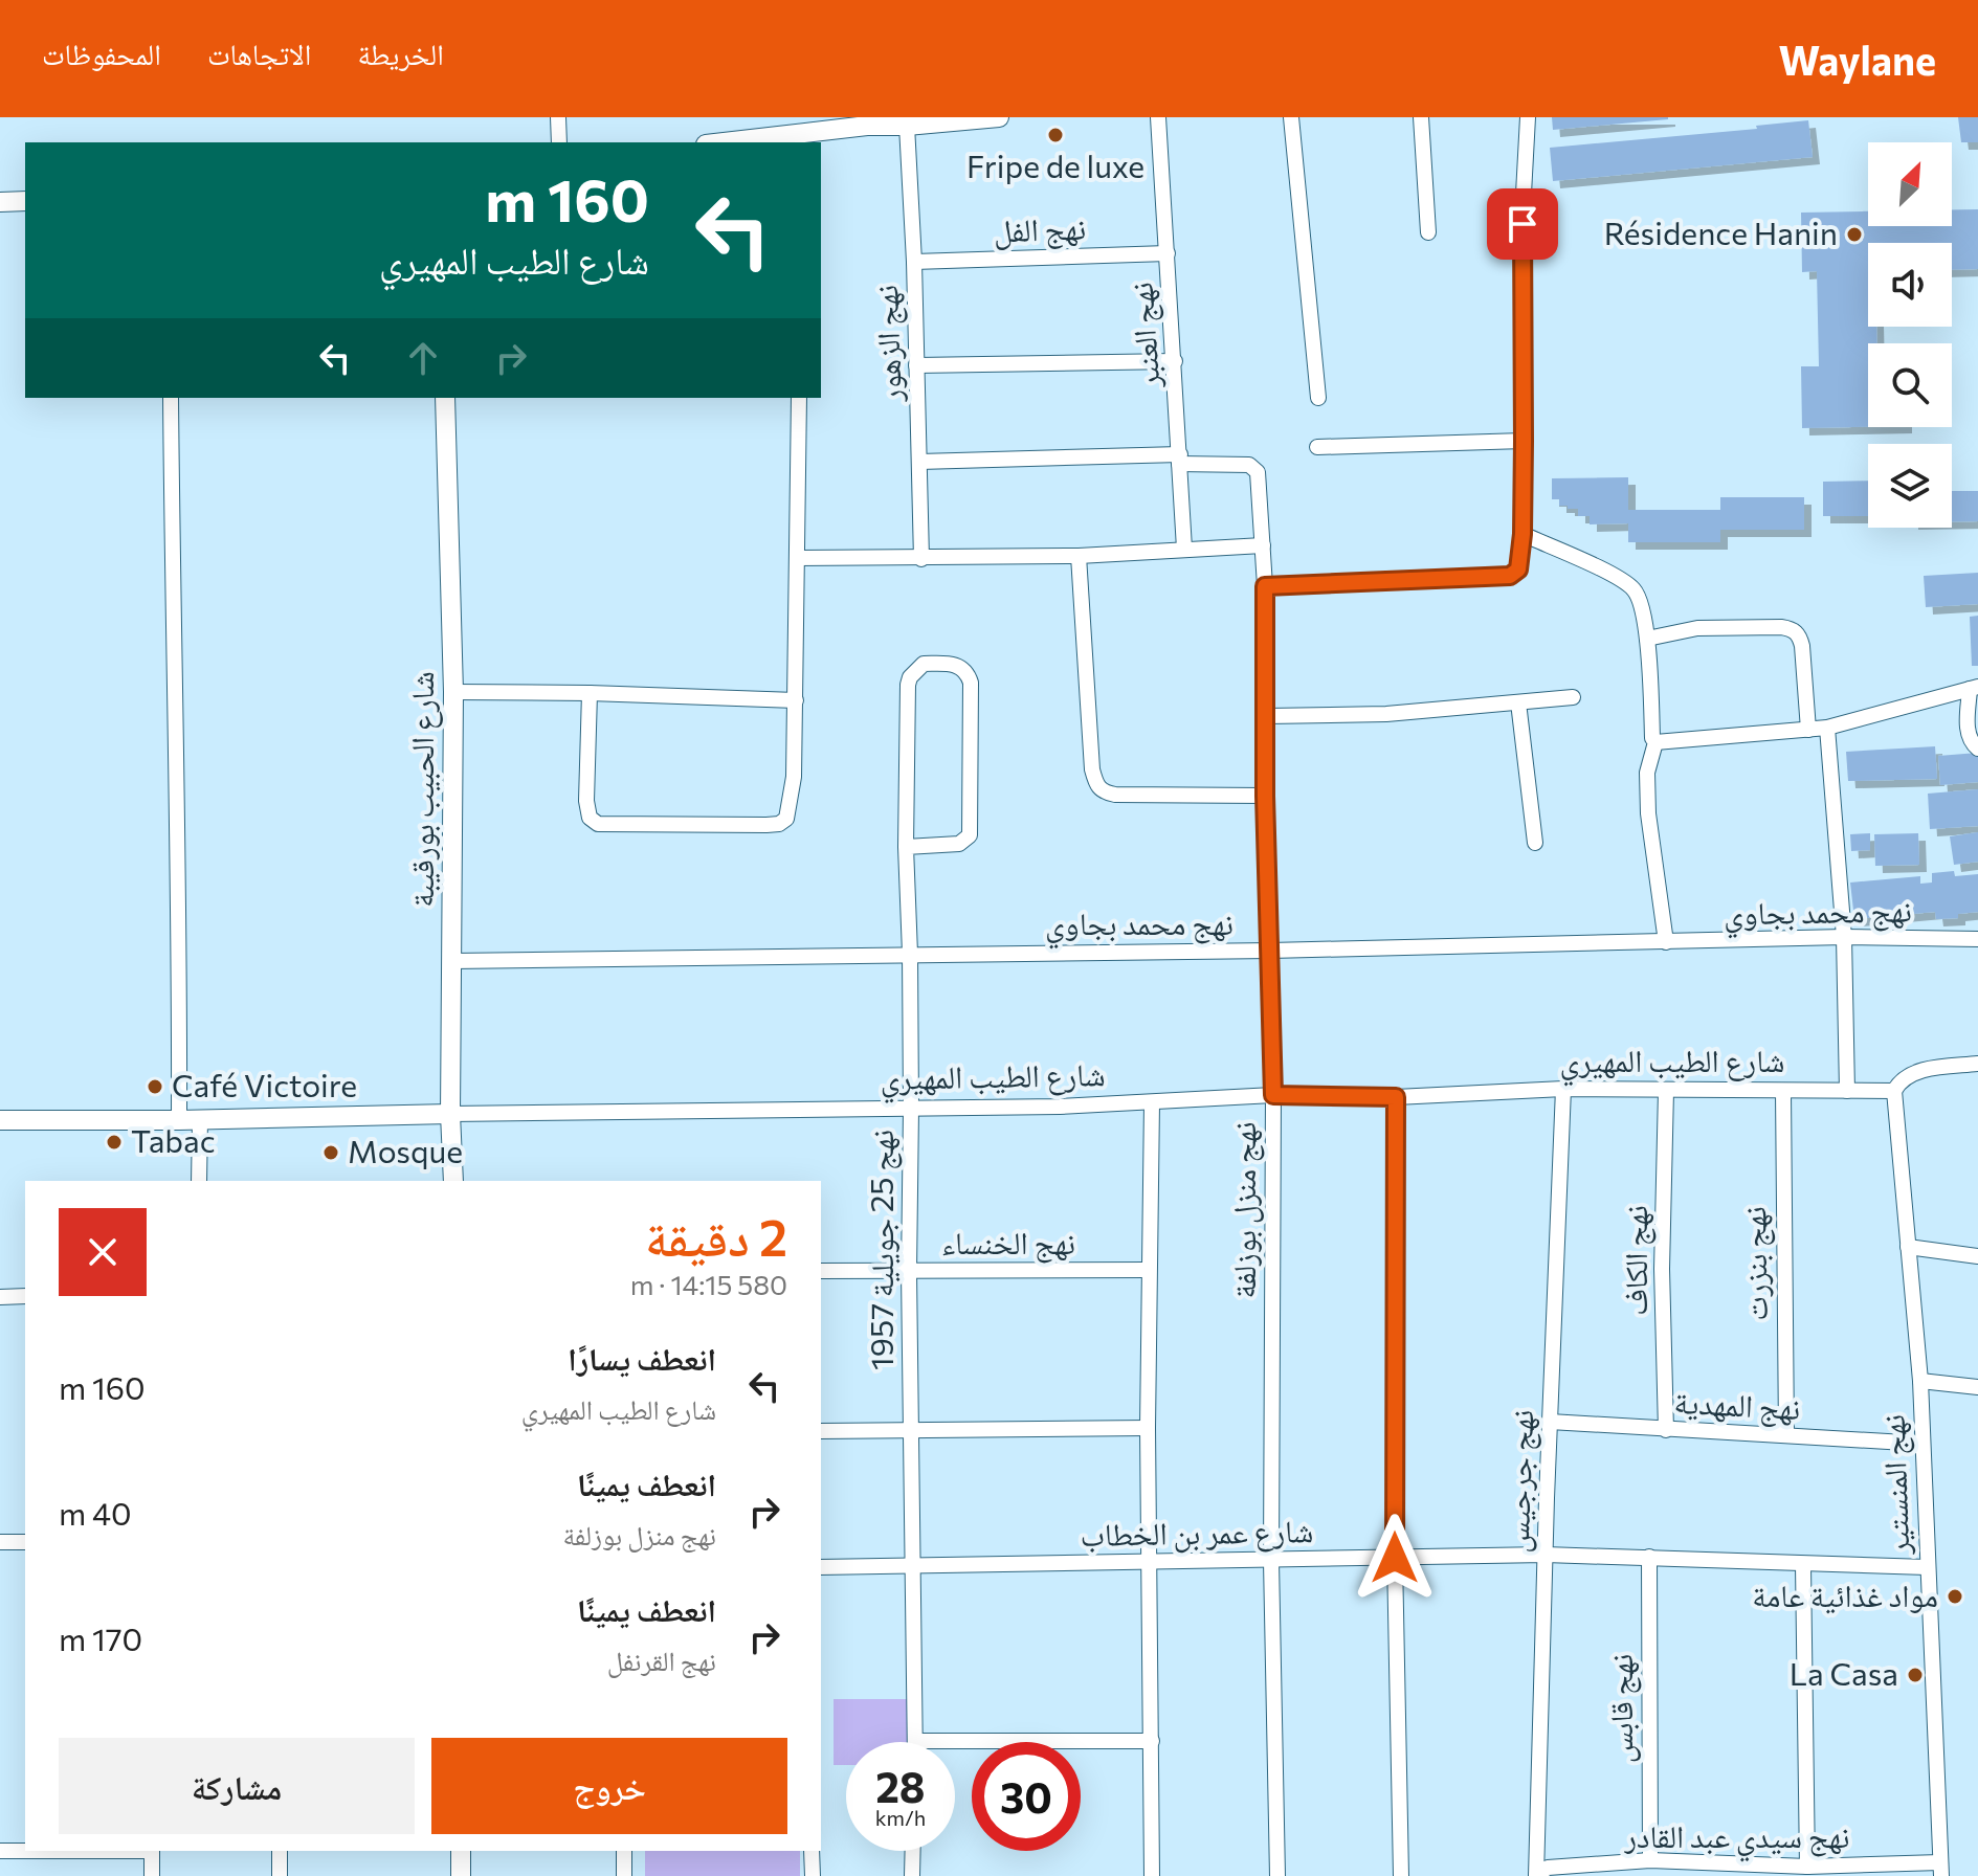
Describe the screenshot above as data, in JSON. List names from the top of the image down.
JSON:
{
  "streets": {
    "street": [
      "نهج الفل",
      "نهج العنبر",
      "نهج الزهور",
      "شارع الحبيب بورقيبة",
      "نهج محمد بجاوي",
      "شارع الطيب المهيري",
      "نهج منزل بوزلفة",
      "نهج الخنساء",
      "نهج 25 جويلية 1957",
      "نهج الكاف",
      "نهج بنزرت",
      "نهج المهدية",
      "نهج جرجيس",
      "نهج المنستير",
      "شارع عمر بن الخطاب",
      "نهج قابس",
      "نهج سيدي عبد القادر"
    ]
  },
  "crossings": [
    ["نهج الفل", "نهج العنبر"],
    ["نهج الفل", "نهج الزهور"],
    ["نهج العنبر", "نهج منزل بوزلفة"],
    ["شارع الحبيب بورقيبة", "نهج محمد بجاوي"],
    ["شارع الحبيب بورقيبة", "شارع الطيب المهيري"],
    ["نهج محمد بجاوي", "نهج منزل بوزلفة"],
    ["نهج محمد بجاوي", "نهج 25 جويلية 1957"],
    ["شارع الطيب المهيري", "نهج منزل بوزلفة"],
    ["شارع الطيب المهيري", "نهج 25 جويلية 1957"],
    ["شارع الطيب المهيري", "نهج الكاف"],
    ["شارع الطيب المهيري", "نهج بنزرت"],
    ["شارع الطيب المهيري", "نهج جرجيس"],
    ["شارع الطيب المهيري", "نهج المنستير"],
    ["نهج منزل بوزلفة", "شارع عمر بن الخطاب"],
    ["نهج الخنساء", "نهج 25 جويلية 1957"],
    ["نهج 25 جويلية 1957", "شارع عمر بن الخطاب"],
    ["نهج الكاف", "نهج المهدية"],
    ["نهج بنزرت", "نهج المهدية"],
    ["نهج المهدية", "نهج جرجيس"],
    ["نهج المهدية", "نهج المنستير"],
    ["نهج جرجيس", "شارع عمر بن الخطاب"],
    ["نهج جرجيس", "نهج سيدي عبد القادر"],
    ["نهج المنستير", "شارع عمر بن الخطاب"],
    ["نهج المنستير", "نهج سيدي عبد القادر"],
    ["شارع عمر بن الخطاب", "نهج قابس"],
    ["نهج قابس", "نهج سيدي عبد القادر"]
  ],
  "places": [
    "Fripe de luxe",
    "Résidence Hanin",
    "Café Victoire",
    "Tabac",
    "Mosque",
    "مواد غذائية عامة",
    "La Casa"
  ],
  "north": "top right",
  "page": {
    "header": "Waylane",
    "nav": ["الخريطة", "الاتجاهات", "المحفوظات"],
    "turn": ["160 m", "شارع الطيب المهيري"],
    "heading": ["2 دقيقة", "580 m · 14:15"],
    "list": [
      {
        "name": "انعطف يسارًا",
        "note": "شارع الطيب المهيري",
        "value": "160 m"
      },
      {
        "name": "انعطف يمينًا",
        "note": "نهج منزل بوزلفة",
        "value": "40 m"
      },
      {
        "name": "انعطف يمينًا",
        "note": "نهج القرنفل",
        "value": "170 m"
      }
    ],
    "buttons": ["خروج", "مشاركة"],
    "speed": "28 km/h",
    "limit": "30"
  }
}
